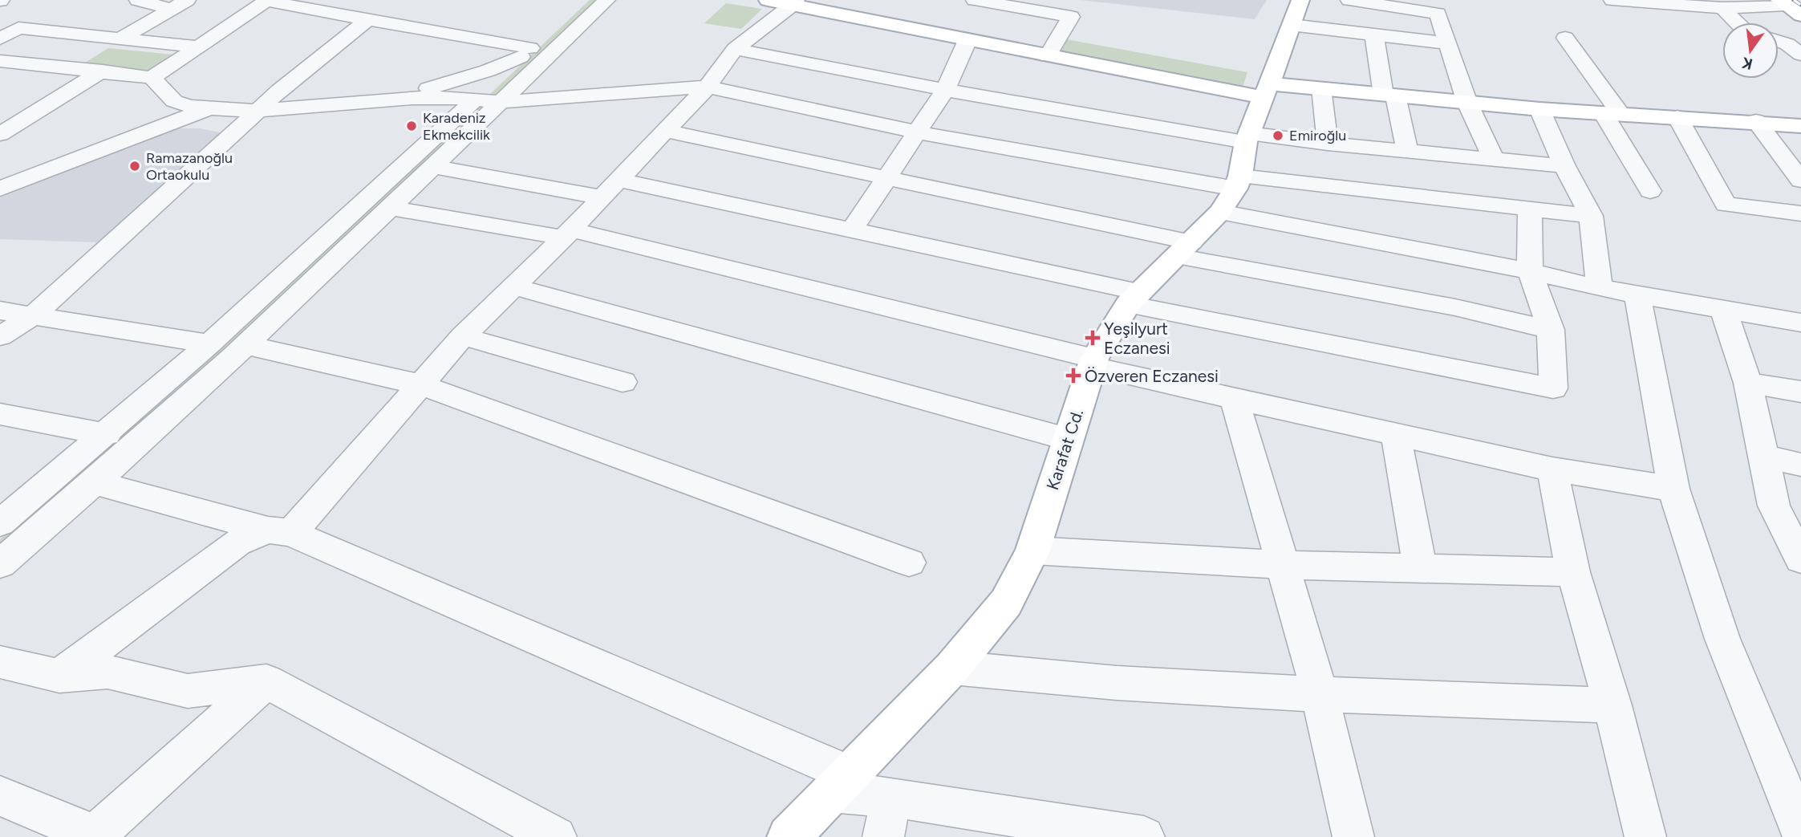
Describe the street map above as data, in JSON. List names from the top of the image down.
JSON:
{
  "streets": {
    "main road": ["Karafat Cd."]
  },
  "places": {
    "other": ["Karadeniz Ekmekcilik", "Emiroğlu", "Ramazanoğlu Ortaokulu"],
    "health": ["Yeşilyurt Eczanesi", "Özveren Eczanesi"]
  },
  "north": "bottom"
}
